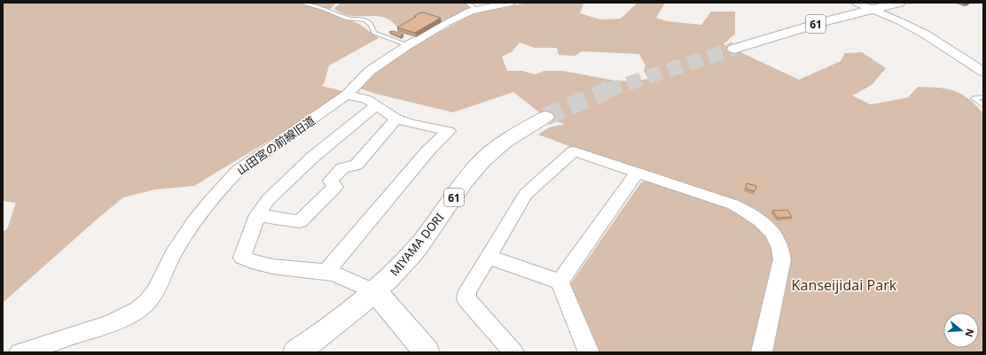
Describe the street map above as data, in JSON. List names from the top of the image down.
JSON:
{
  "streets": {
    "main road": ["61", "MIYAMA DORI"],
    "street": ["山田宮の前線旧道"]
  },
  "parks": ["Kanseijidai Park"],
  "north": "right"
}
